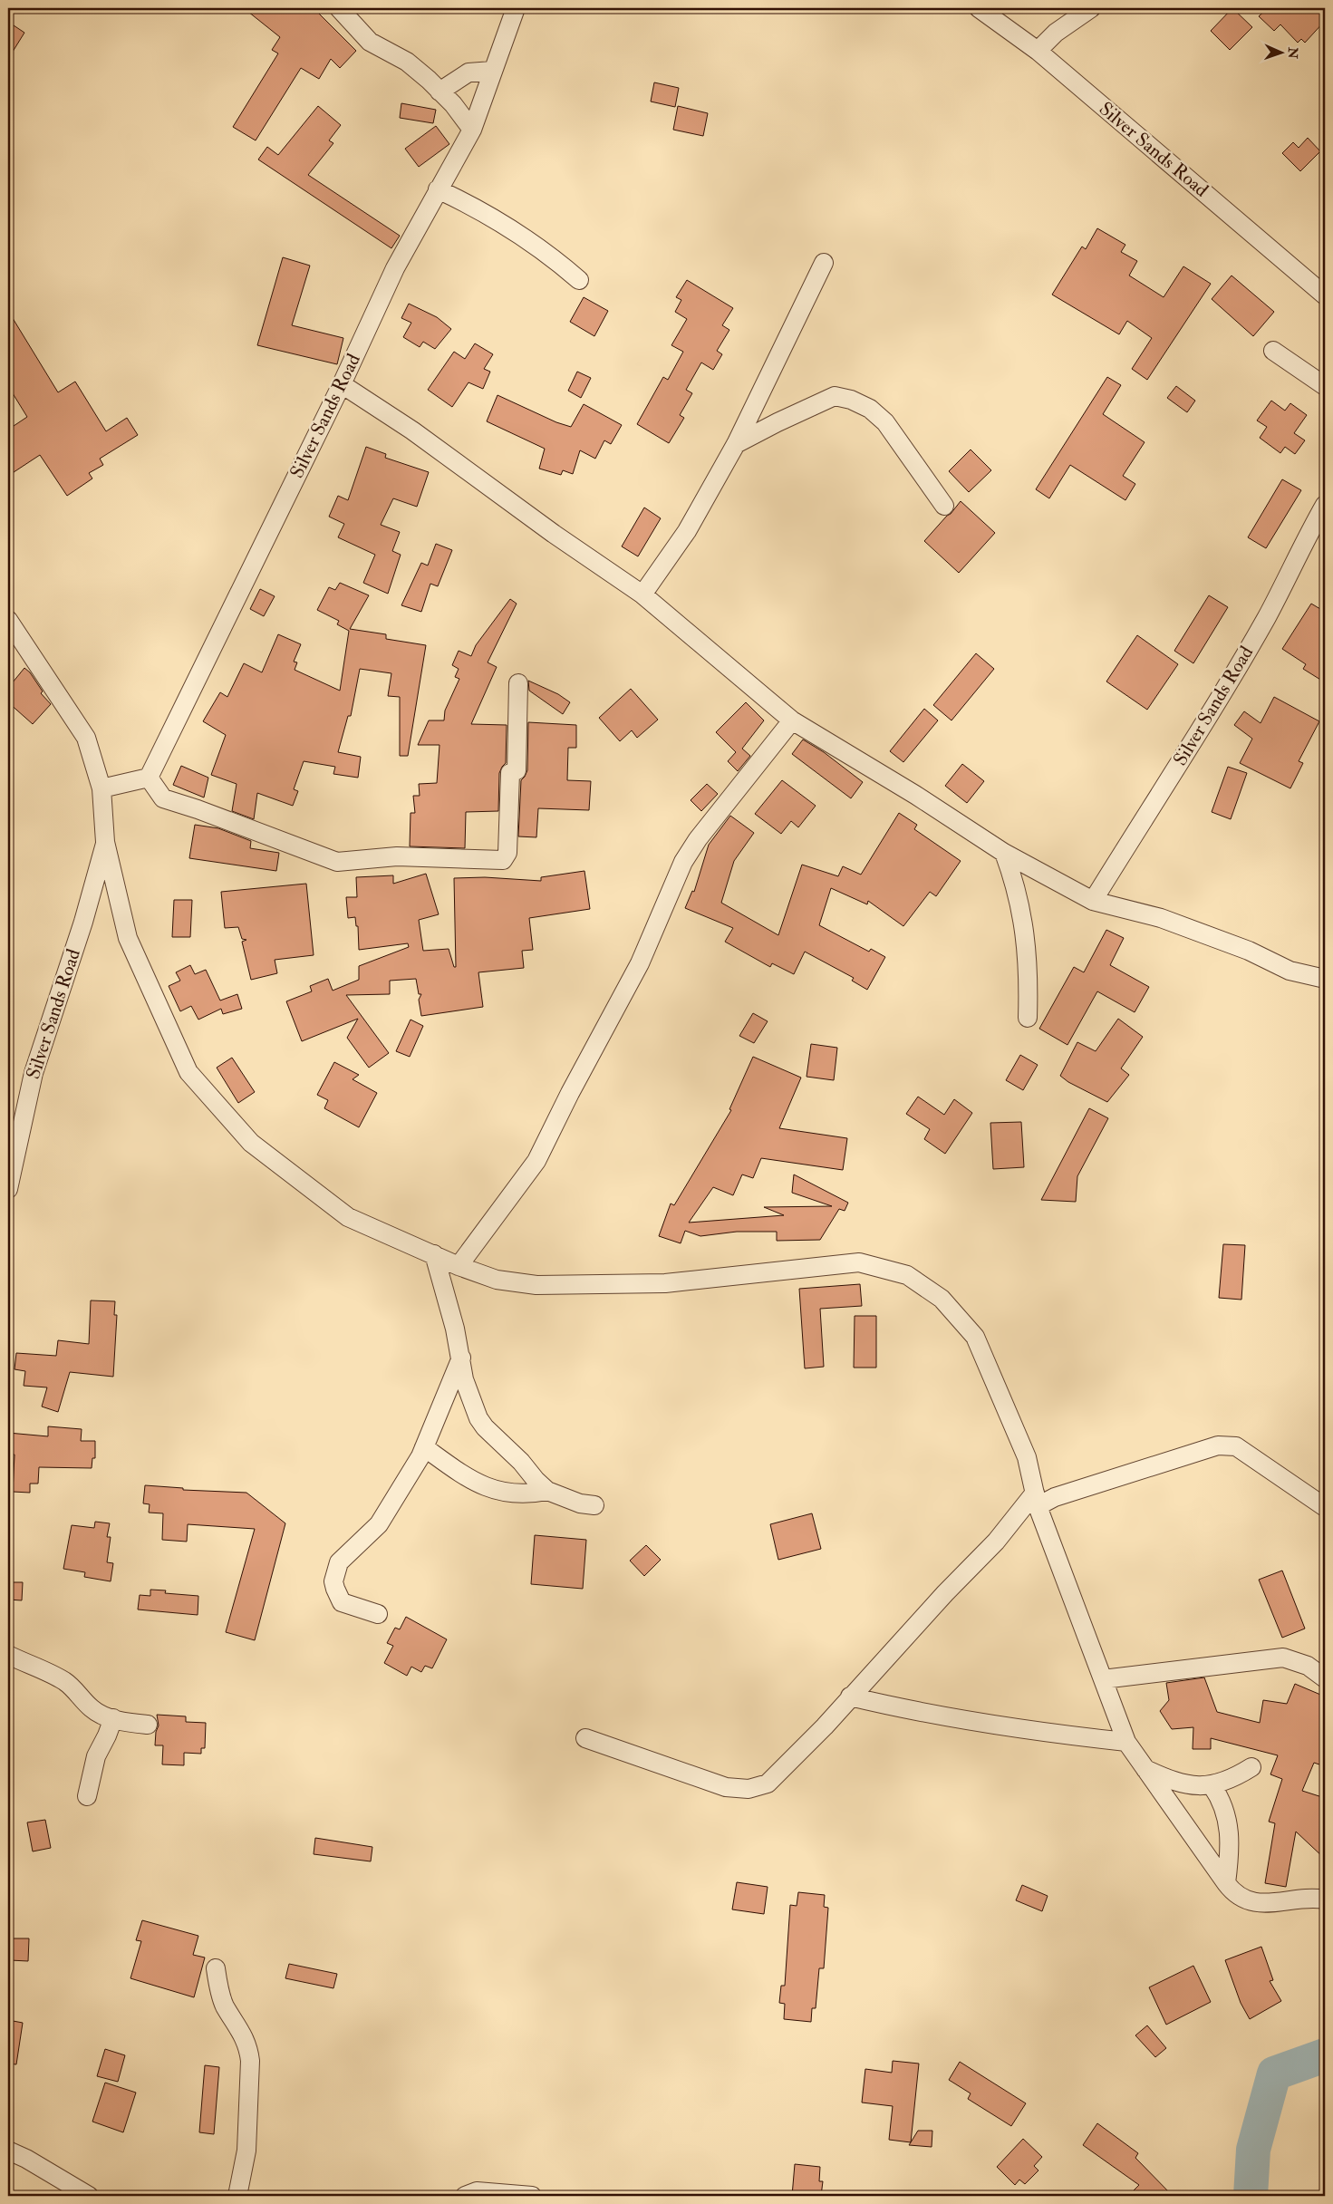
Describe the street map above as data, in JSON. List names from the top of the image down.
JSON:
{
  "streets": {
    "street": ["Silver Sands Road"]
  },
  "north": "right"
}
